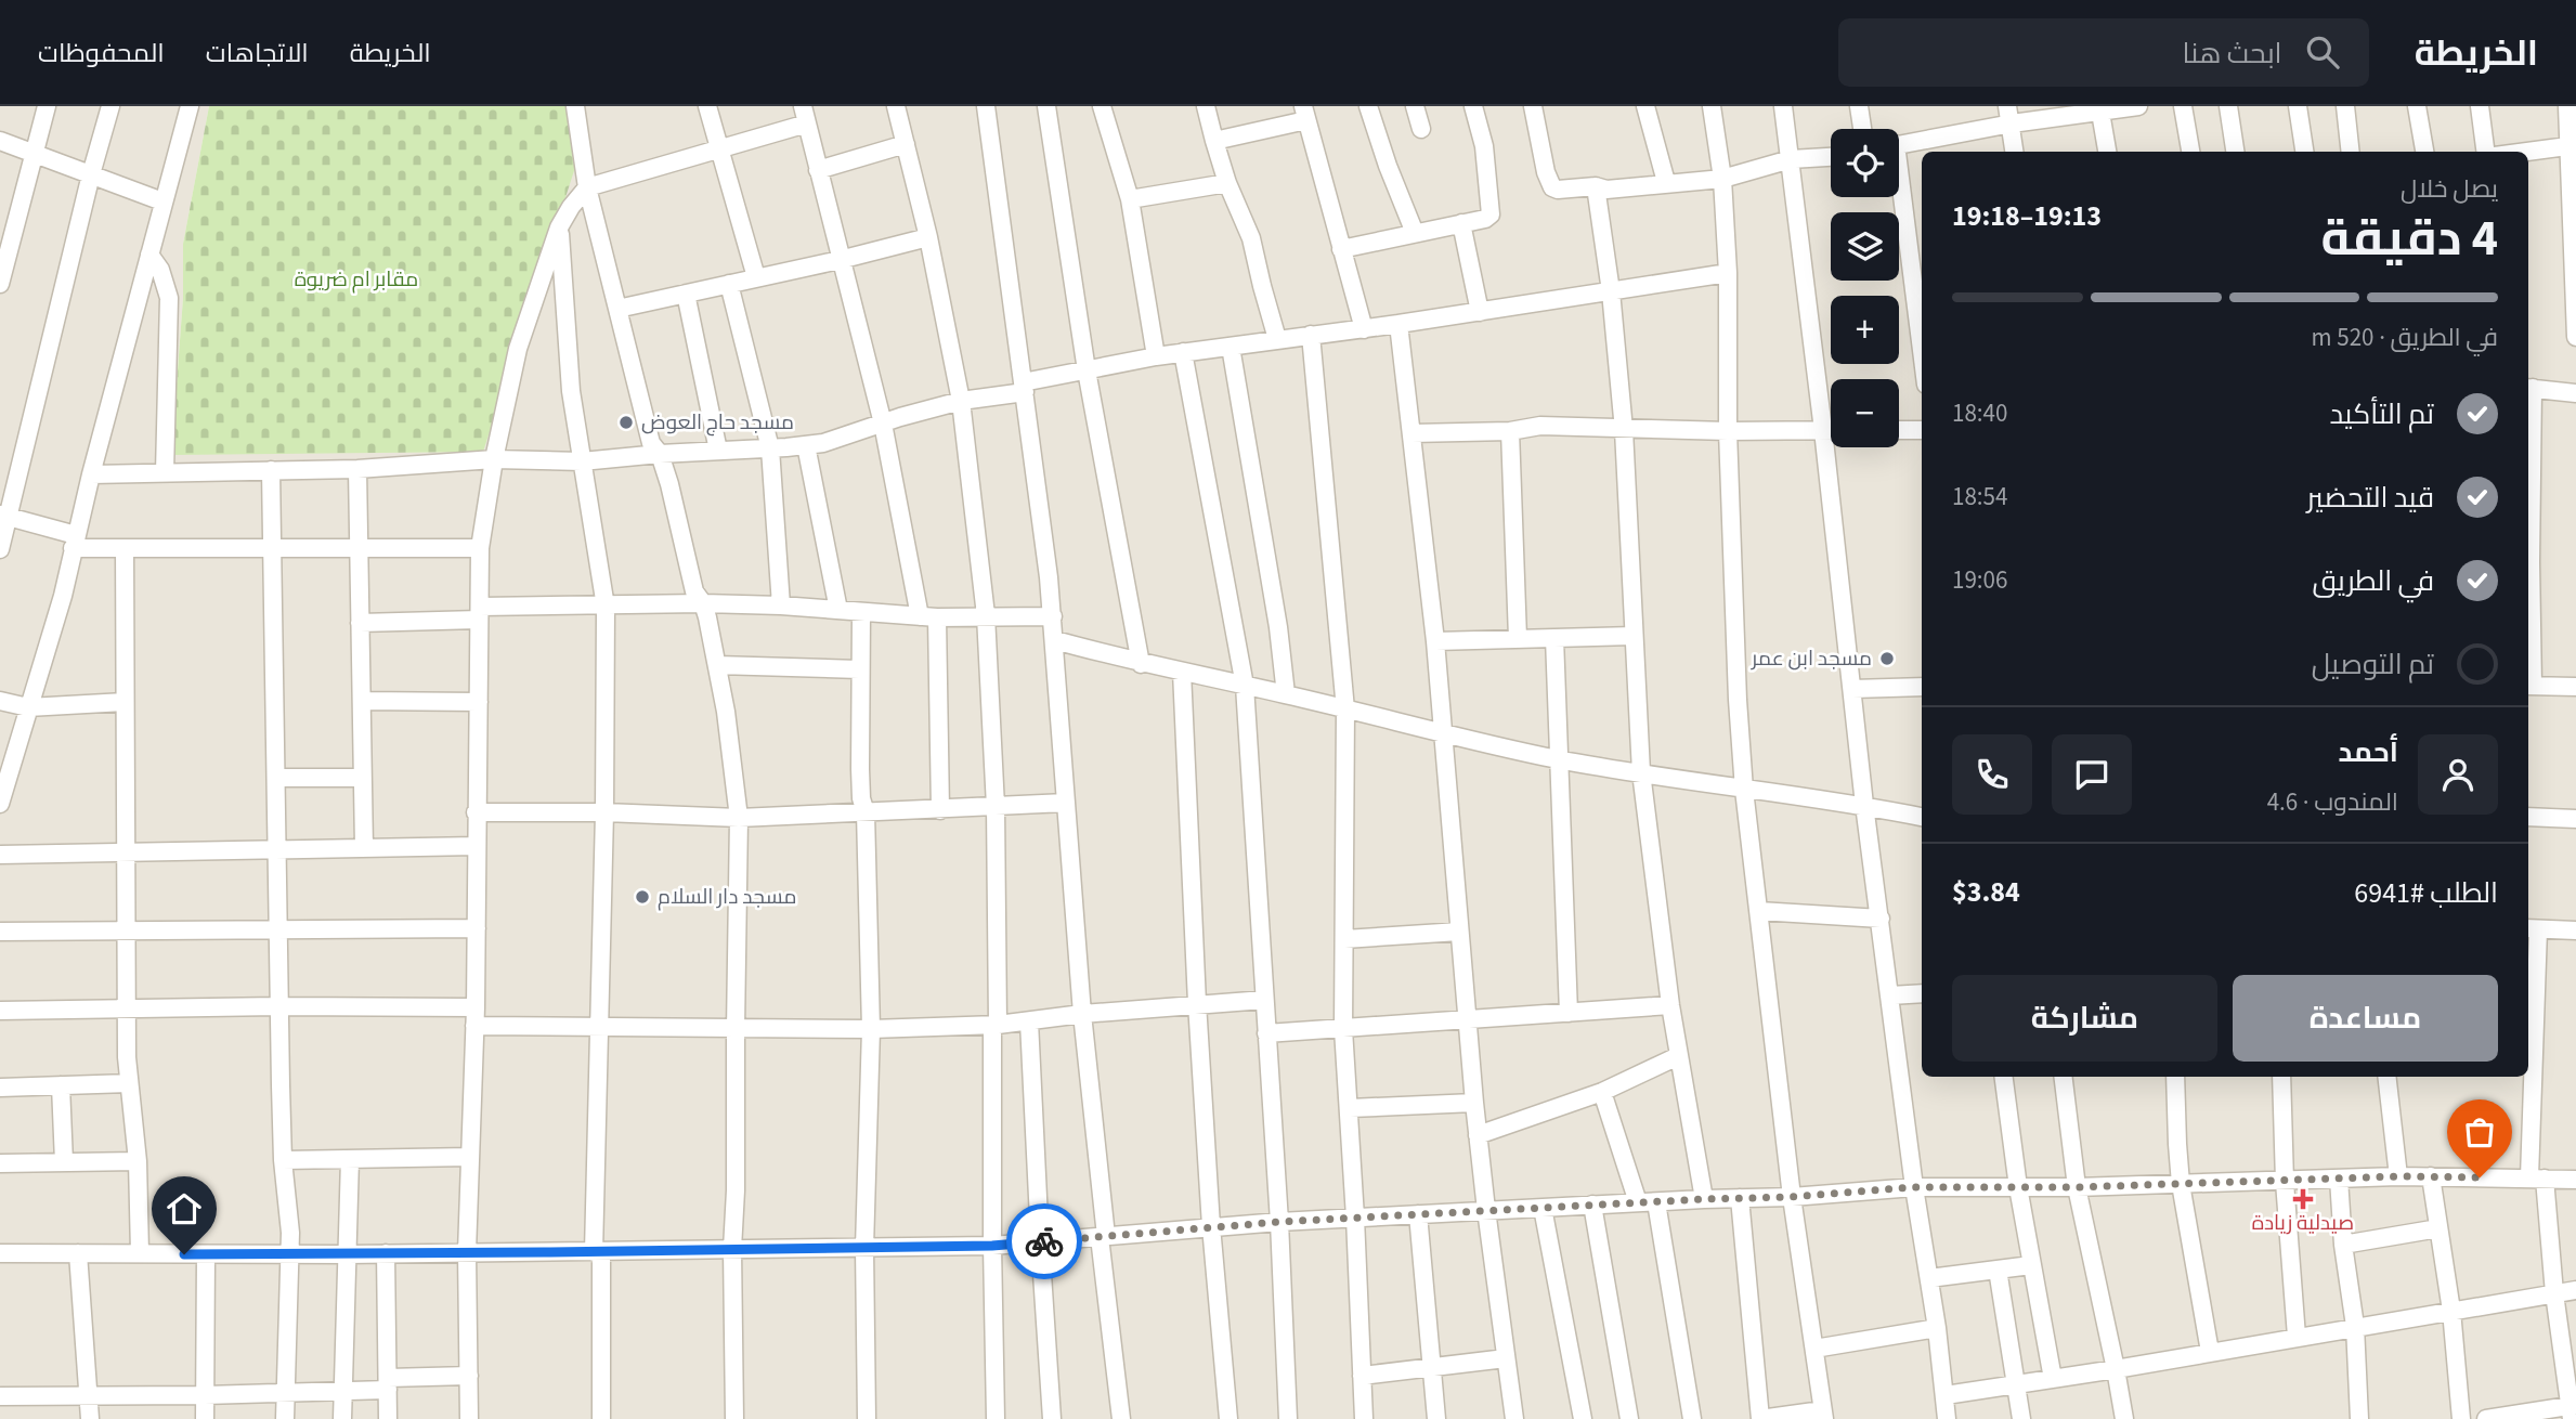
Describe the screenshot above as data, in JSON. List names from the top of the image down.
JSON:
{
  "parks": ["مقابر ام ضريوة"],
  "places": {
    "other": ["مسجد حاج العوض", "مسجد ابن عمر", "مسجد دار السلام"],
    "health": ["صيدلية زيادة"]
  },
  "page": {
    "header": "الخريطة",
    "search": "ابحث هنا",
    "nav": ["الخريطة", "الاتجاهات", "المحفوظات"],
    "map_buttons": ["+", "−"],
    "heading": ["4 دقيقة", "يصل خلال", "19:13–19:18"],
    "panel": [
      "أحمد",
      "المندوب · 4.6",
      "الطلب #6941",
      "$3.84"
    ],
    "bar": "في الطريق · 520 m",
    "list": [
      ["تم التأكيد", "18:40"],
      ["قيد التحضير", "18:54"],
      ["في الطريق", "19:06"],
      "تم التوصيل"
    ],
    "buttons": ["مساعدة", "مشاركة"]
  }
}
